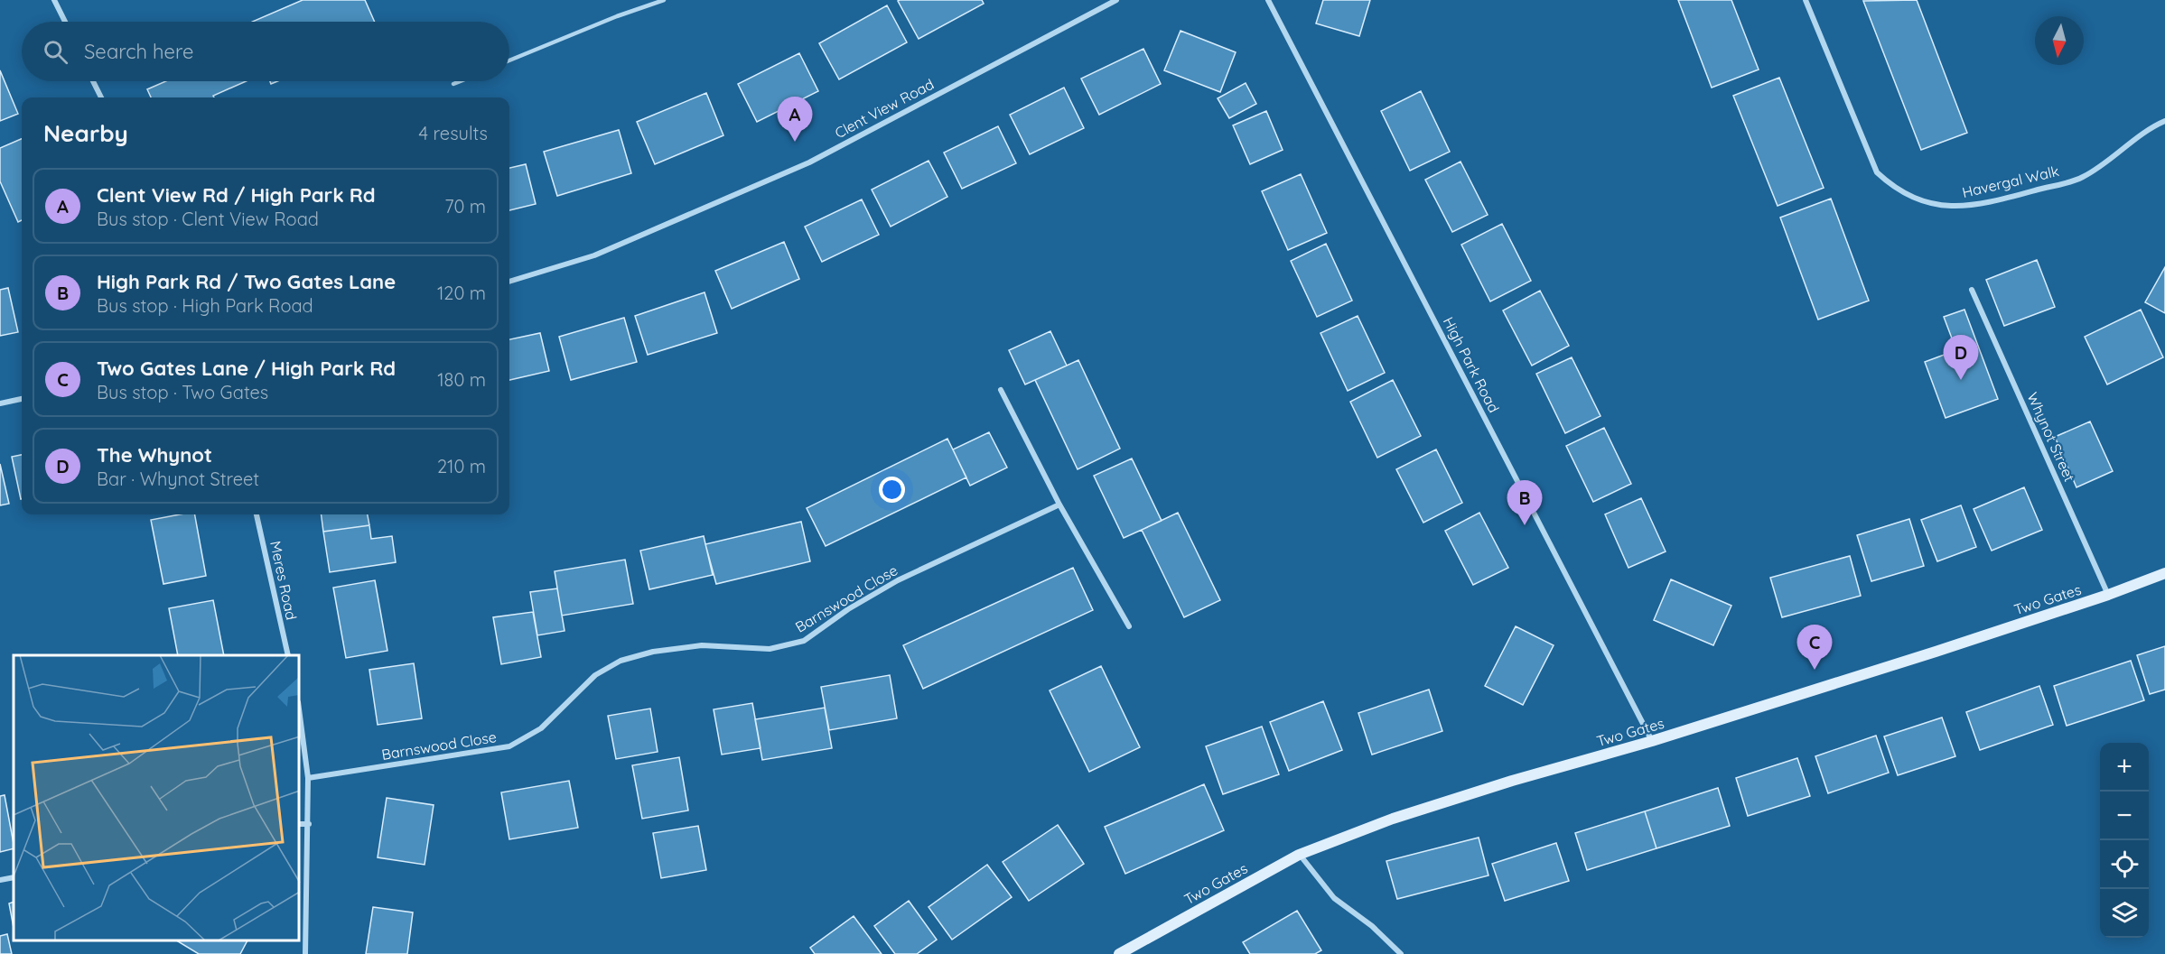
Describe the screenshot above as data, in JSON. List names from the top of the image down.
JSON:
{
  "streets": {
    "street": [
      "Clent View Road",
      "Havergal Walk",
      "High Park Road",
      "Whynot Street",
      "Meres Road",
      "Barnswood Close",
      "Two Gates"
    ]
  },
  "crossings": [
    ["High Park Road", "Two Gates"],
    ["Whynot Street", "Two Gates"]
  ],
  "north": "bottom",
  "page": {
    "search": "Search here",
    "pins": [
      "A",
      "D",
      "B",
      "C"
    ],
    "heading": ["Nearby", "4 results"],
    "list": [
      {
        "mark": "A",
        "name": "Clent View Rd / High Park Rd",
        "note": "Bus stop · Clent View Road",
        "value": "70 m"
      },
      {
        "mark": "B",
        "name": "High Park Rd / Two Gates Lane",
        "note": "Bus stop · High Park Road",
        "value": "120 m"
      },
      {
        "mark": "C",
        "name": "Two Gates Lane / High Park Rd",
        "note": "Bus stop · Two Gates",
        "value": "180 m"
      },
      {
        "mark": "D",
        "name": "The Whynot",
        "note": "Bar · Whynot Street",
        "value": "210 m"
      }
    ],
    "map_buttons": ["+", "−"]
  }
}
